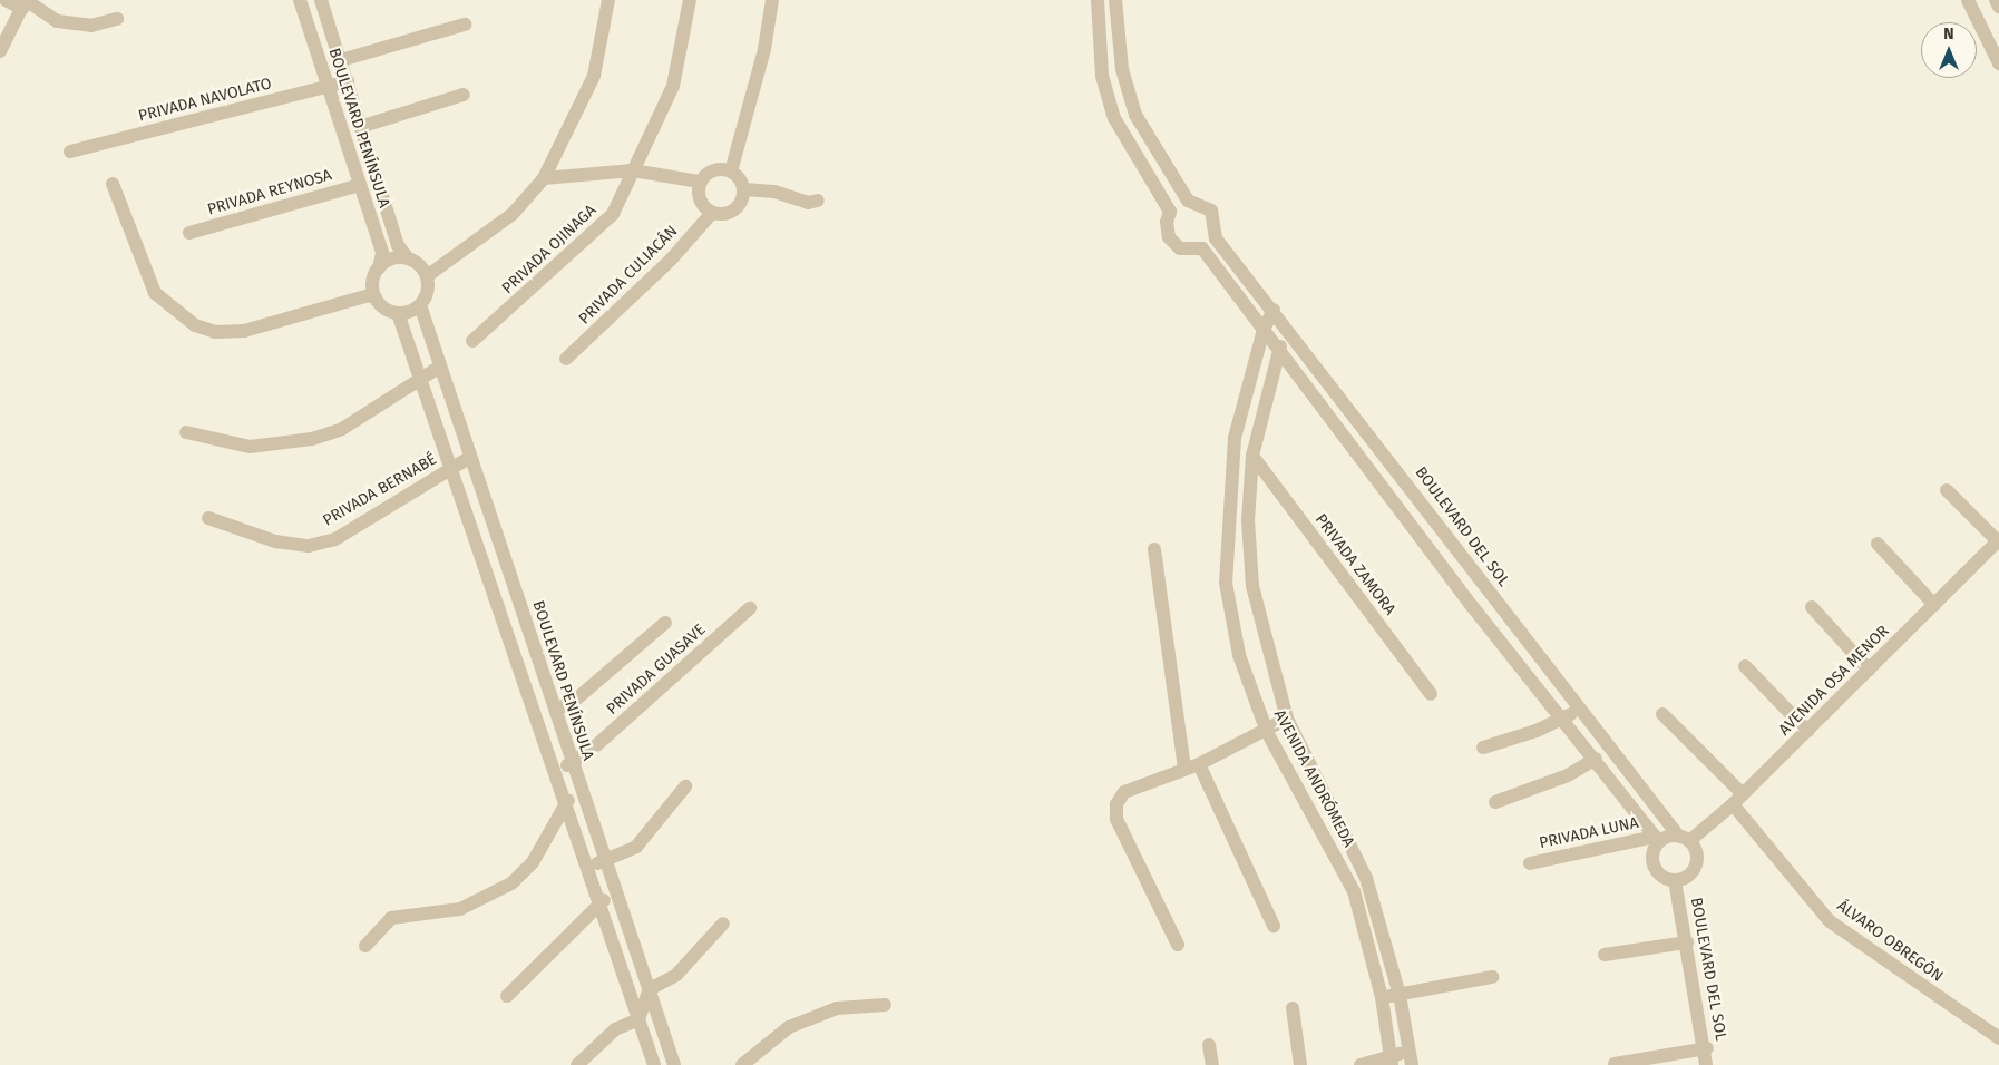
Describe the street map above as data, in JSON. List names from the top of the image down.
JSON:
{
  "streets": {
    "street": [
      "PRIVADA NAVOLATO",
      "BOULEVARD PENÍNSULA",
      "PRIVADA REYNOSA",
      "PRIVADA OJINAGA",
      "PRIVADA CULIACÁN",
      "PRIVADA BERNABÉ",
      "BOULEVARD DEL SOL",
      "PRIVADA ZAMORA",
      "PRIVADA GUASAVE",
      "AVENIDA OSA MENOR",
      "AVENIDA ANDRÓMEDA",
      "PRIVADA LUNA",
      "ÁLVARO OBREGÓN"
    ]
  },
  "crossings": [
    ["PRIVADA NAVOLATO", "BOULEVARD PENÍNSULA"],
    ["BOULEVARD PENÍNSULA", "PRIVADA REYNOSA"],
    ["BOULEVARD PENÍNSULA", "PRIVADA BERNABÉ"],
    ["BOULEVARD PENÍNSULA", "PRIVADA GUASAVE"],
    ["BOULEVARD DEL SOL", "AVENIDA OSA MENOR"],
    ["BOULEVARD DEL SOL", "AVENIDA ANDRÓMEDA"],
    ["BOULEVARD DEL SOL", "PRIVADA LUNA"],
    ["PRIVADA ZAMORA", "AVENIDA ANDRÓMEDA"],
    ["AVENIDA OSA MENOR", "PRIVADA LUNA"],
    ["AVENIDA OSA MENOR", "ÁLVARO OBREGÓN"]
  ],
  "north": "top"
}
